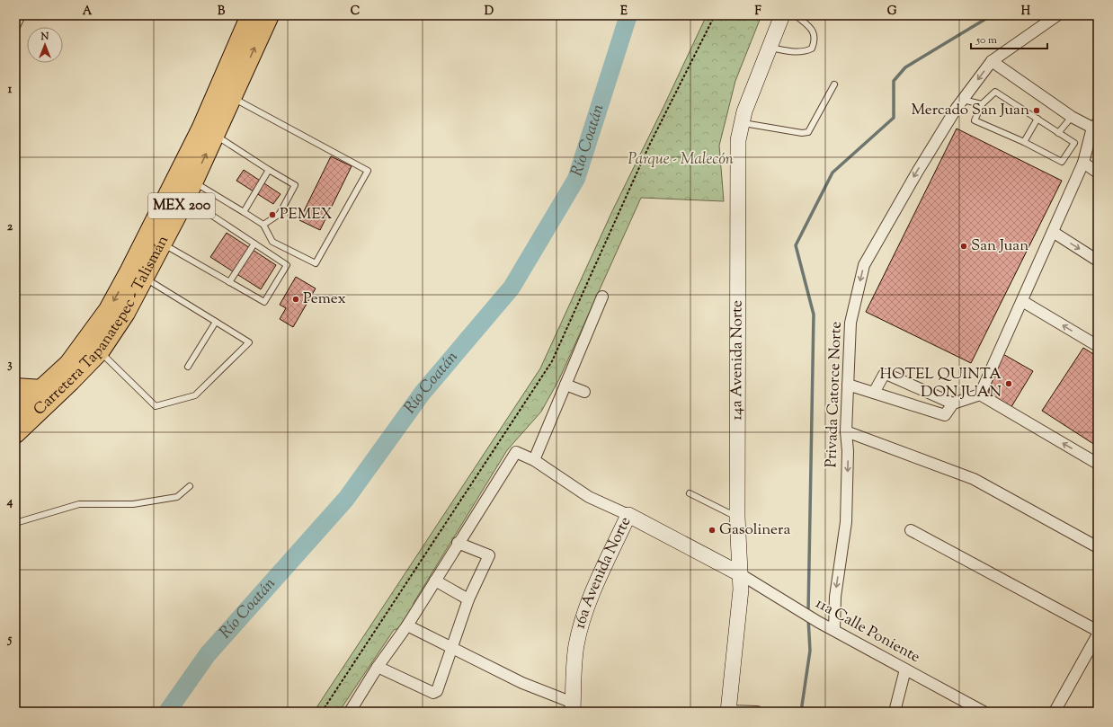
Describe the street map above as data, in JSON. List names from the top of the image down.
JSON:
{
  "streets": {
    "highway": ["MEX 200", "Carretera Tapanatepec - Talismán"],
    "main road": ["14a Avenida Norte", "16a Avenida Norte"],
    "street": ["Privada Catorce Norte", "11a Calle Poniente"]
  },
  "crossings": [
    ["14a Avenida Norte", "16a Avenida Norte"],
    ["14a Avenida Norte", "11a Calle Poniente"],
    ["Privada Catorce Norte", "11a Calle Poniente"],
    ["16a Avenida Norte", "11a Calle Poniente"]
  ],
  "one_way": ["Privada Catorce Norte"],
  "water": ["Río Coatán"],
  "parks": ["Parque - Malecón"],
  "places": [
    "Mercado San Juan",
    "PEMEX",
    "San Juan",
    "Pemex",
    "HOTEL QUINTA DON JUAN",
    "Gasolinera"
  ],
  "scale_bar": "50 m",
  "north": "top",
  "grid": {
    "columns": [
      "A",
      "B",
      "C",
      "D",
      "E",
      "F",
      "G",
      "H"
    ],
    "rows": [
      "1",
      "2",
      "3",
      "4",
      "5"
    ]
  }
}
